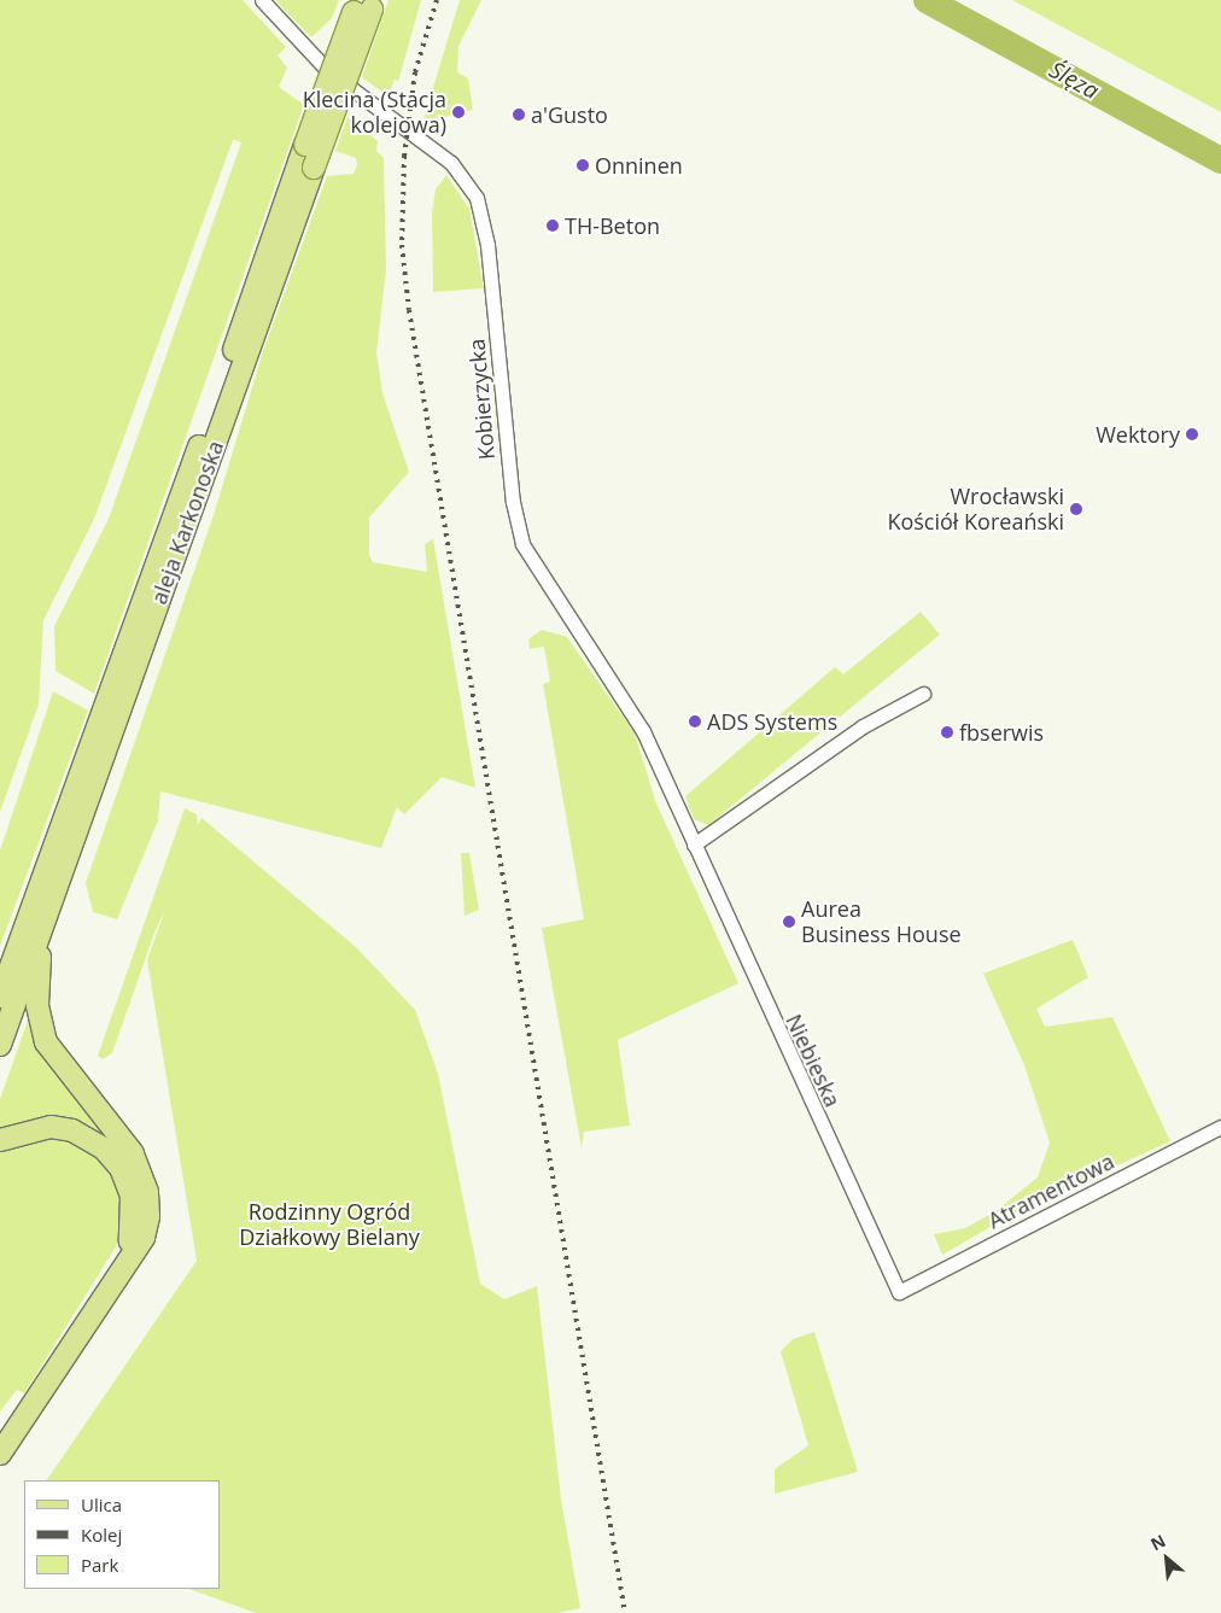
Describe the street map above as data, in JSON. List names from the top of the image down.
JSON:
{
  "streets": {
    "main road": ["aleja Karkonoska"],
    "street": ["Kobierzycka", "Niebieska", "Atramentowa"]
  },
  "crossings": [
    ["Kobierzycka", "Niebieska"],
    ["Niebieska", "Atramentowa"]
  ],
  "water": ["Ślęza"],
  "parks": ["Rodzinny Ogród Działkowy Bielany"],
  "places": [
    "Klecina (Stacja kolejowa)",
    "a'Gusto",
    "Onninen",
    "TH-Beton",
    "Wektory",
    "Wrocławski Kościół Koreański",
    "ADS Systems",
    "fbserwis",
    "Aurea Business House"
  ],
  "legend": ["Ulica", "Kolej", "Park"],
  "north": "top left"
}
